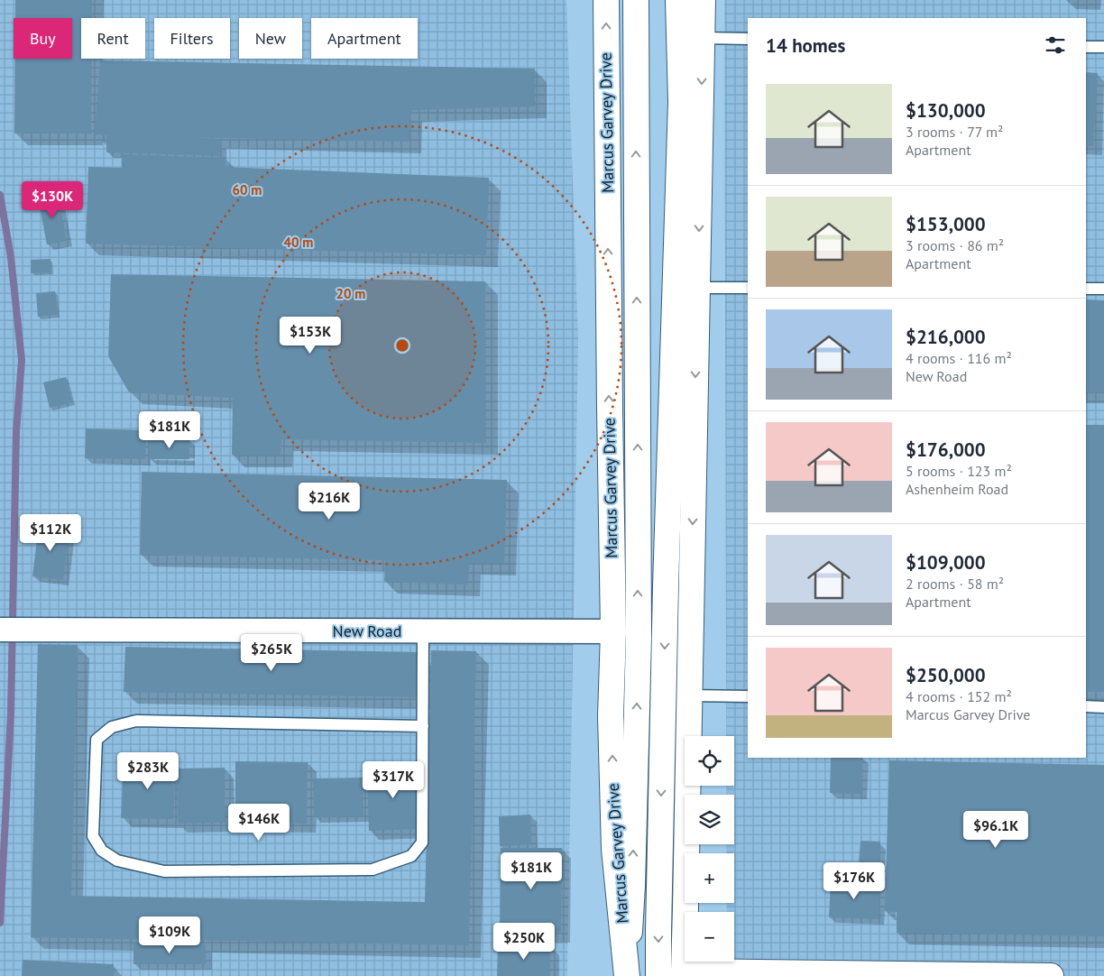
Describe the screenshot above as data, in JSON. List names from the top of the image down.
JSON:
{
  "streets": {
    "main road": ["Marcus Garvey Drive"],
    "street": ["New Road"]
  },
  "crossings": [
    ["Marcus Garvey Drive", "New Road"]
  ],
  "page": {
    "chip": [
      "Buy",
      "Rent",
      "Filters",
      "New",
      "Apartment"
    ],
    "heading": "14 homes",
    "list": [
      {
        "name": "$130,000",
        "note": "3 rooms · 77 m² · Apartment"
      },
      {
        "name": "$153,000",
        "note": "3 rooms · 86 m² · Apartment"
      },
      {
        "name": "$216,000",
        "note": "4 rooms · 116 m² · New Road"
      },
      {
        "name": "$176,000",
        "note": "5 rooms · 123 m² · Ashenheim Road"
      },
      {
        "name": "$109,000",
        "note": "2 rooms · 58 m² · Apartment"
      },
      {
        "name": "$250,000",
        "note": "4 rooms · 152 m² · Marcus Garvey Drive"
      }
    ],
    "price": [
      "$130K",
      "$153K",
      "$181K",
      "$216K",
      "$112K",
      "$265K",
      "$283K",
      "$317K",
      "$146K",
      "$96.1K",
      "$181K",
      "$176K",
      "$109K",
      "$250K"
    ],
    "map_buttons": ["+", "−"]
  },
  "rings": ["60 m", "40 m", "20 m"]
}
